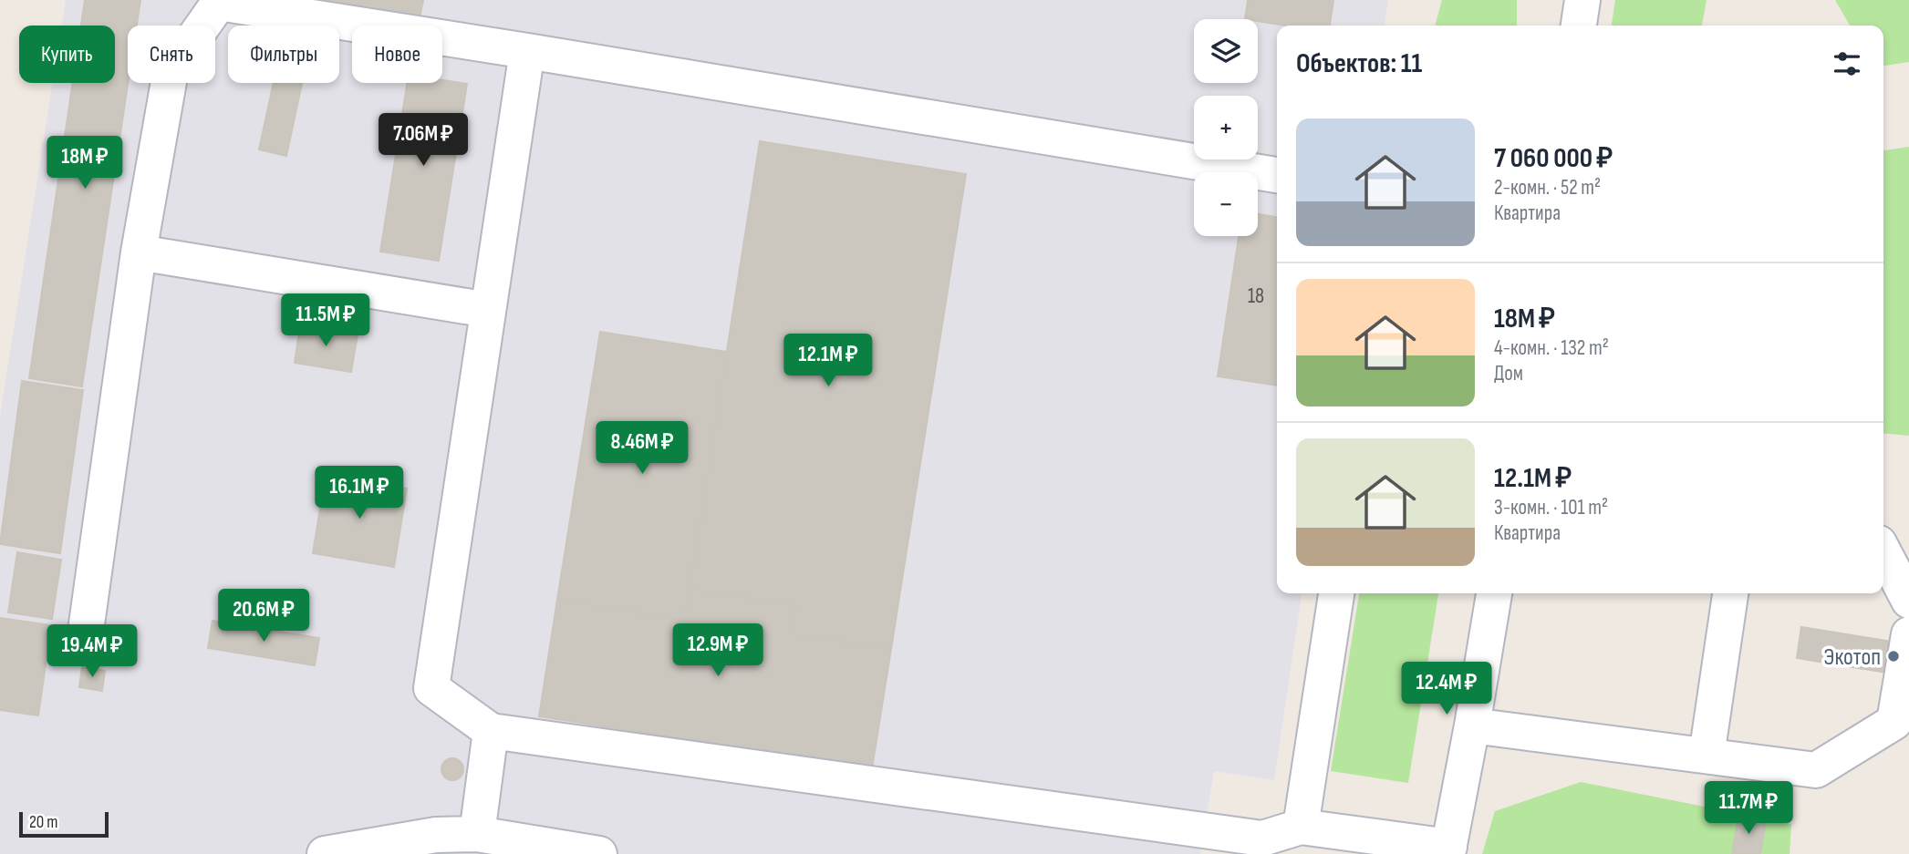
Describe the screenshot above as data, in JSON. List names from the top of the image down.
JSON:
{
  "places": ["Экотоп"],
  "house_numbers": ["18"],
  "scale_bar": "20 m",
  "page": {
    "map_buttons": ["+", "−"],
    "chip": [
      "Купить",
      "Снять",
      "Фильтры",
      "Новое"
    ],
    "heading": "Объектов: 11",
    "list": [
      {
        "name": "7 060 000 ₽",
        "note": "2-комн. · 52 m² · Квартира"
      },
      {
        "name": "18M ₽",
        "note": "4-комн. · 132 m² · Дом"
      },
      {
        "name": "12.1M ₽",
        "note": "3-комн. · 101 m² · Квартира"
      }
    ],
    "price": [
      "7.06M ₽",
      "18M ₽",
      "11.5M ₽",
      "12.1M ₽",
      "8.46M ₽",
      "16.1M ₽",
      "20.6M ₽",
      "12.9M ₽",
      "19.4M ₽",
      "12.4M ₽",
      "11.7M ₽"
    ],
    "scale": "20 m"
  }
}
